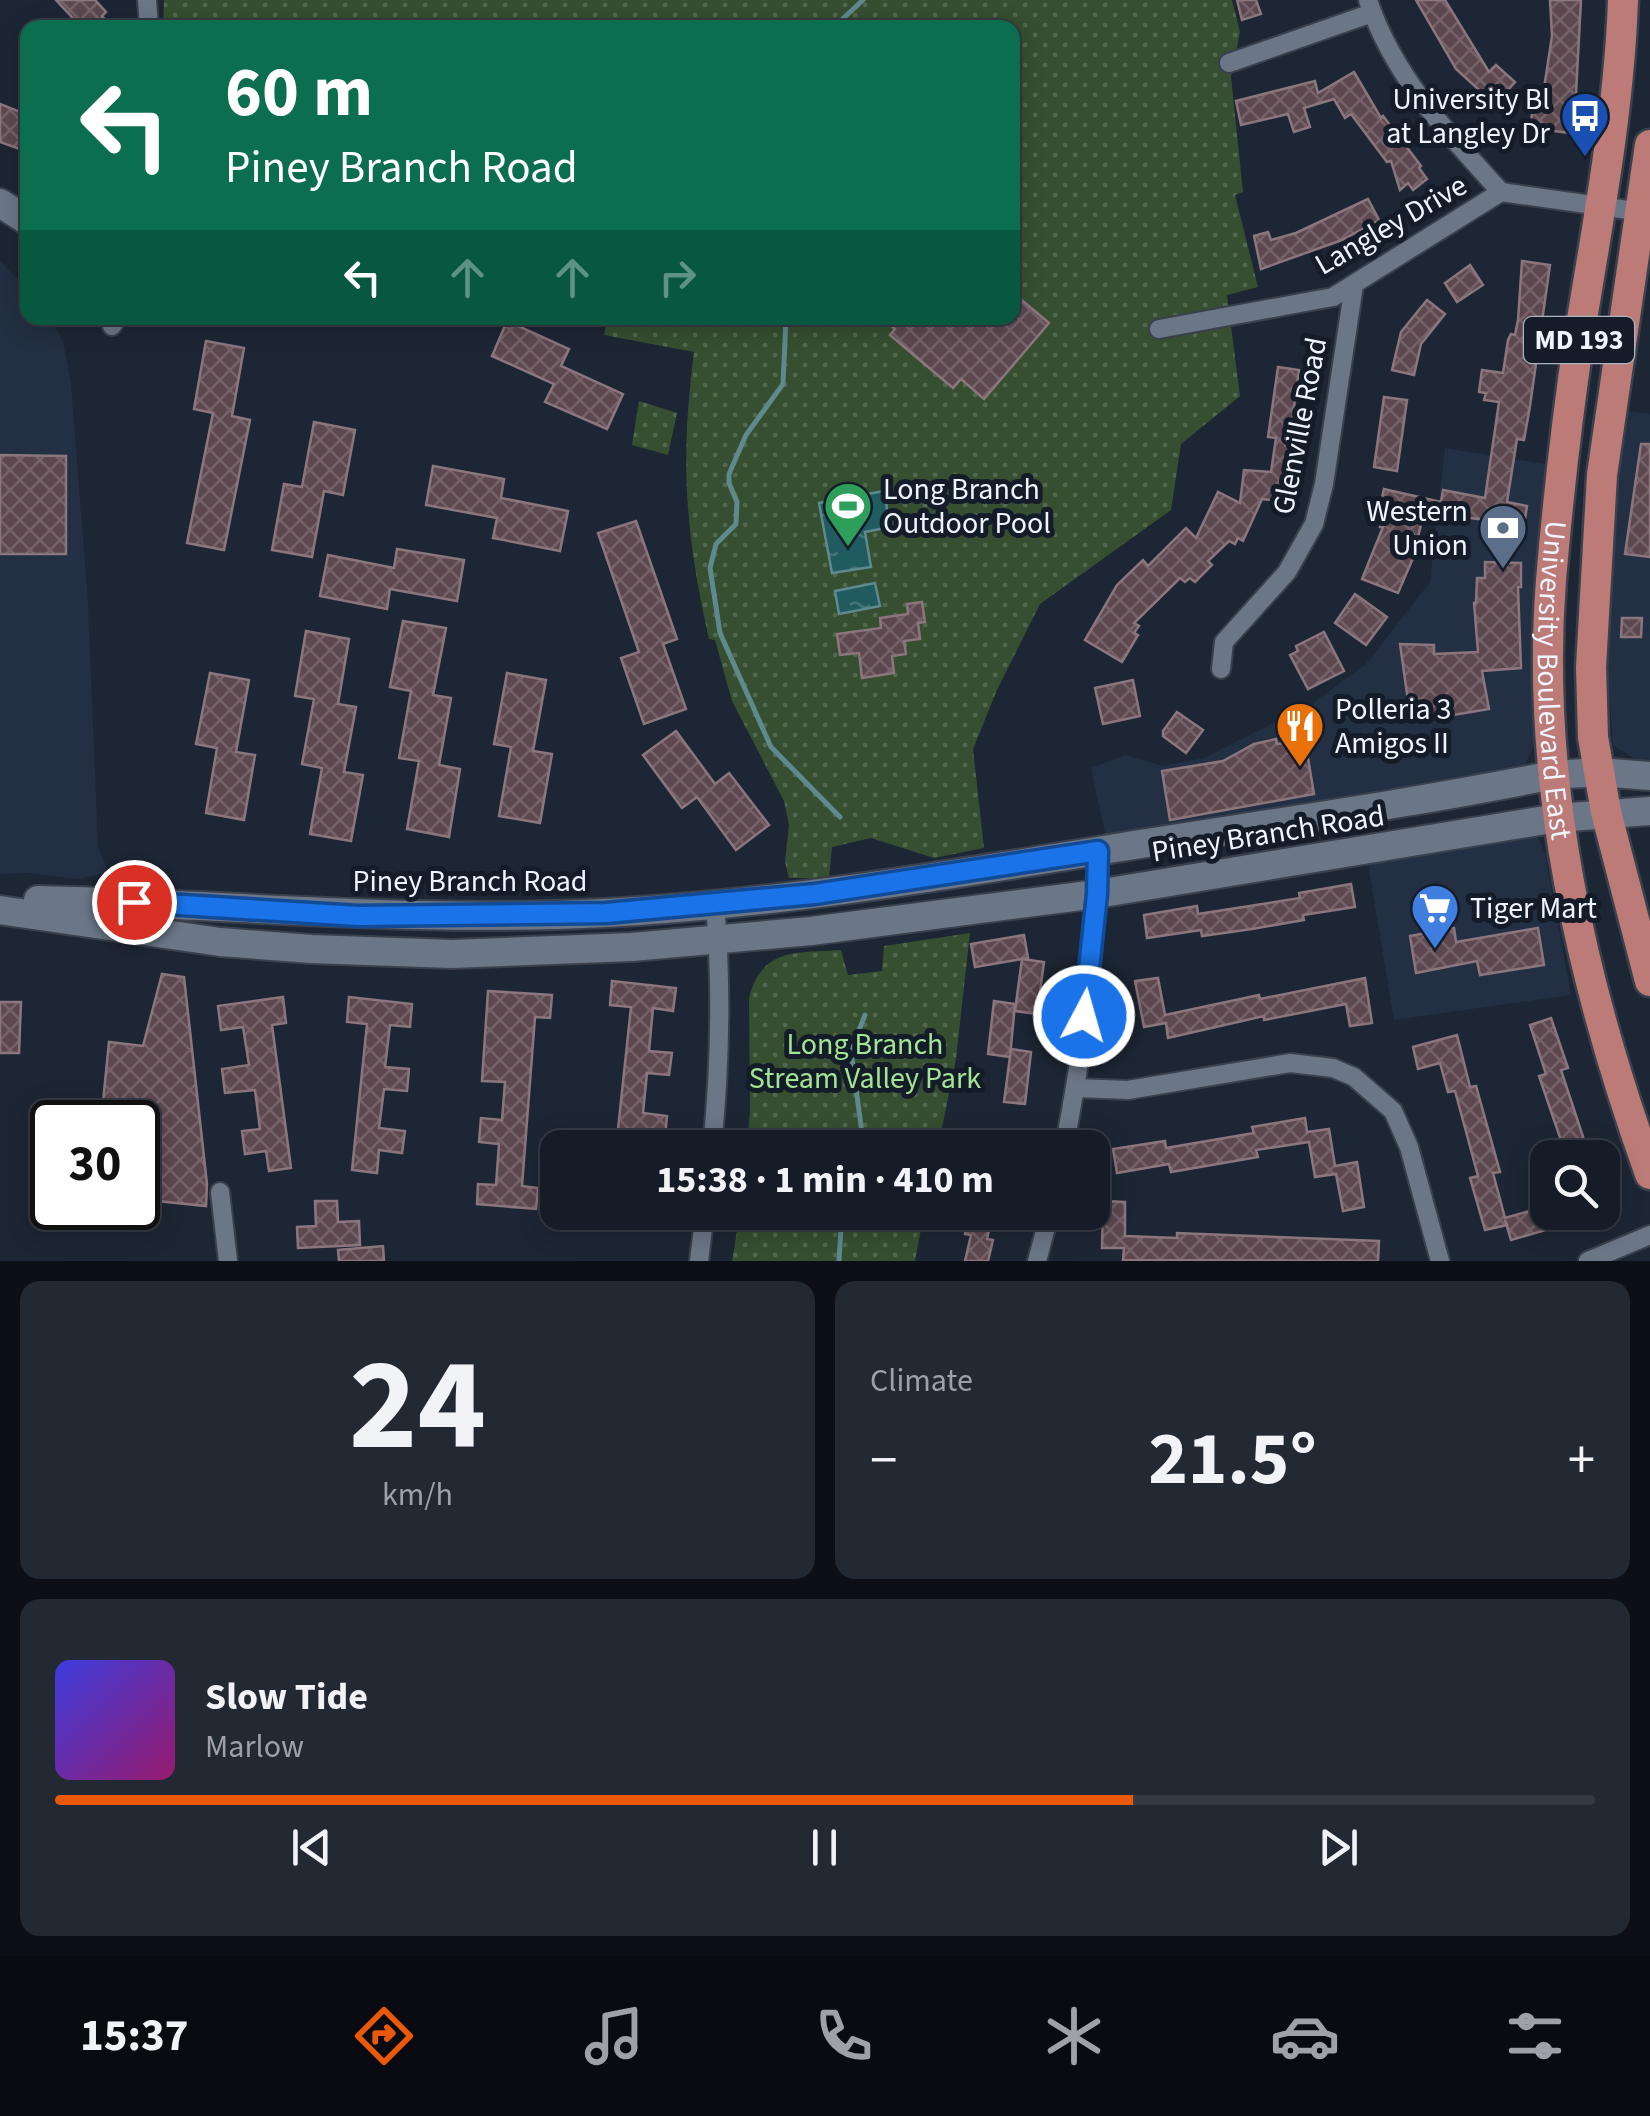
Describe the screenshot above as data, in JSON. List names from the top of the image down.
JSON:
{
  "streets": {
    "main road": ["MD 193", "University Boulevard East", "Piney Branch Road"],
    "street": ["Langley Drive", "Glenville Road"]
  },
  "crossings": [
    ["Langley Drive", "Glenville Road"],
    ["Langley Drive", "University Boulevard East"],
    ["University Boulevard East", "Piney Branch Road"]
  ],
  "parks": ["Long Branch Stream Valley Park"],
  "places": {
    "bus stop": ["University Bl at Langley Dr"],
    "sports": ["Long Branch Outdoor Pool"],
    "bank": ["Western Union"],
    "restaurant": ["Polleria 3 Amigos II"],
    "supermarket": ["Tiger Mart"]
  },
  "page": {
    "turn": ["60 m", "Piney Branch Road"],
    "limit": "30",
    "trip": "15:38 · 1 min · 410 m",
    "tile": [
      ["24", "km/h"],
      "Climate"
    ],
    "heat": ["−", "21.5°", "+"],
    "song": ["Slow Tide", "Marlow"],
    "tabs": "15:37"
  }
}
